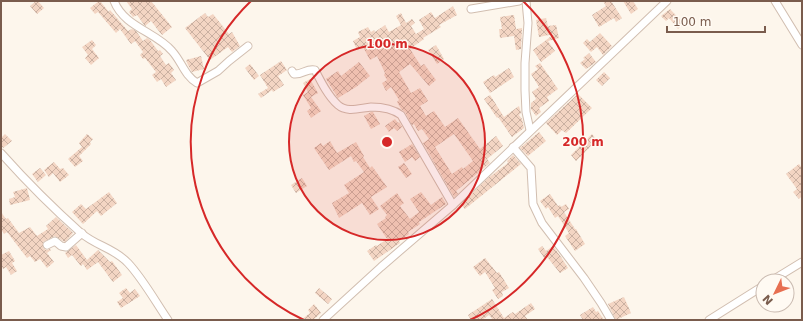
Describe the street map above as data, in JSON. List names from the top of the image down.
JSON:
{
  "scale_bar": "100 m",
  "north": "bottom left",
  "rings": ["100 m", "200 m"]
}
